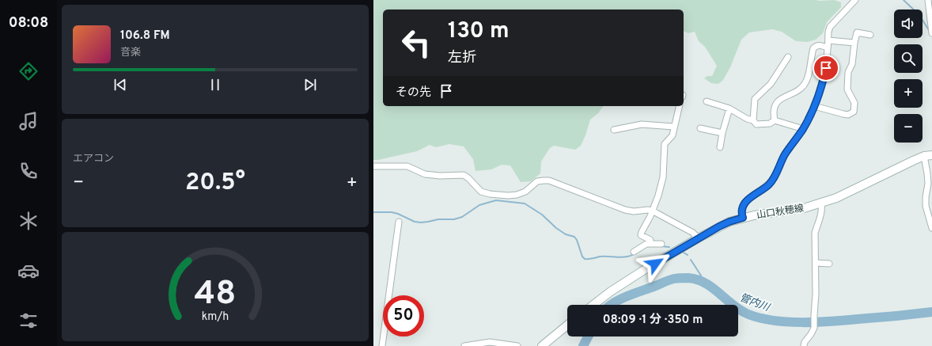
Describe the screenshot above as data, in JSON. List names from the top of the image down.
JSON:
{
  "streets": {
    "main road": ["山口秋穂線"]
  },
  "water": ["管内川"],
  "page": {
    "tabs": "08:08",
    "map_buttons": ["+", "−"],
    "turn": ["130 m", "左折"],
    "song": ["106.8 FM", "音楽"],
    "then": "その先",
    "tile": "エアコン",
    "heat": ["−", "20.5°", "+"],
    "limit": "50",
    "trip": "08:09 · 1 分 · 350 m",
    "gauge": ["48", "km/h"]
  }
}
